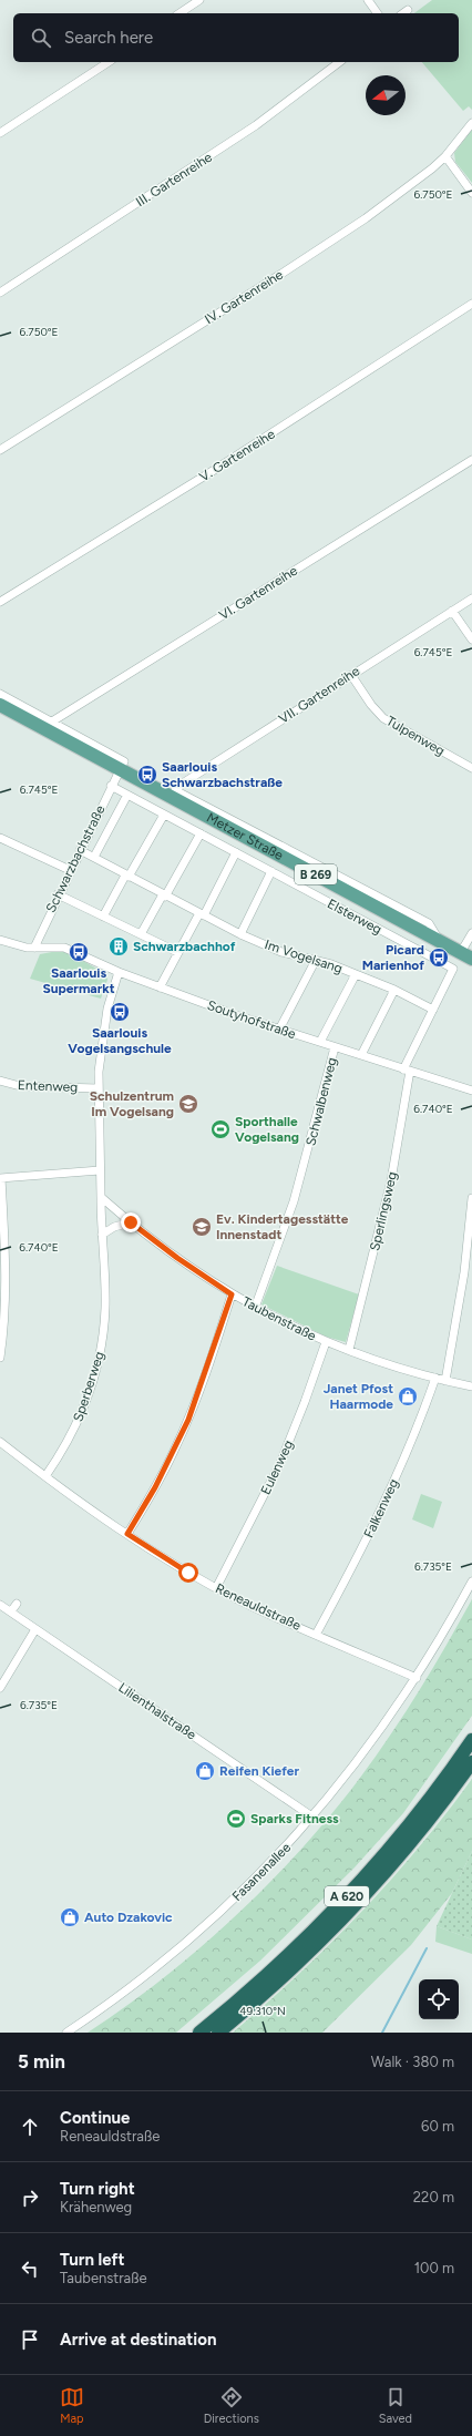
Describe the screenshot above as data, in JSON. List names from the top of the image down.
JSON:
{
  "streets": {
    "highway": ["A 620"],
    "main road": ["Metzer Straße", "B 269"],
    "street": [
      "III. Gartenreihe",
      "IV. Gartenreihe",
      "V. Gartenreihe",
      "VI. Gartenreihe",
      "VII. Gartenreihe",
      "Tulpenweg",
      "Schwarzbachstraße",
      "Elsterweg",
      "Im Vogelsang",
      "Soutyhofstraße",
      "Entenweg",
      "Schwalbenweg",
      "Sperlingsweg",
      "Taubenstraße",
      "Sperberweg",
      "Eulenweg",
      "Falkenweg",
      "Reneauldstraße",
      "Lilienthalstraße",
      "Fasanenallee"
    ]
  },
  "crossings": [
    ["VI. Gartenreihe", "Metzer Straße"],
    ["VII. Gartenreihe", "Tulpenweg"],
    ["VII. Gartenreihe", "Metzer Straße"],
    ["Metzer Straße", "Schwarzbachstraße"],
    ["Schwarzbachstraße", "Elsterweg"],
    ["Schwarzbachstraße", "Im Vogelsang"],
    ["Schwarzbachstraße", "Soutyhofstraße"],
    ["Elsterweg", "Im Vogelsang"],
    ["Elsterweg", "Soutyhofstraße"],
    ["Elsterweg", "Sperlingsweg"],
    ["Soutyhofstraße", "Schwalbenweg"],
    ["Soutyhofstraße", "Sperlingsweg"],
    ["Schwalbenweg", "Taubenstraße"],
    ["Sperlingsweg", "Taubenstraße"],
    ["Taubenstraße", "Sperberweg"],
    ["Taubenstraße", "Eulenweg"],
    ["Taubenstraße", "Falkenweg"],
    ["Sperberweg", "Reneauldstraße"],
    ["Eulenweg", "Reneauldstraße"],
    ["Falkenweg", "Reneauldstraße"],
    ["Reneauldstraße", "Fasanenallee"],
    ["Lilienthalstraße", "Fasanenallee"]
  ],
  "places": {
    "bus stop": [
      "Saarlouis Schwarzbachstraße",
      "Saarlouis Supermarkt",
      "Picard Marienhof",
      "Saarlouis Vogelsangschule"
    ],
    "building": ["Schwarzbachhof"],
    "school or university": ["Schulzentrum Im Vogelsang", "Ev. Kindertagesstätte Innenstadt"],
    "sports": ["Sporthalle Vogelsang", "Sparks Fitness"],
    "shop": ["Janet Pfost Haarmode", "Reifen Kiefer", "Auto Dzakovic"]
  },
  "north": "left",
  "page": {
    "search": "Search here",
    "heading": ["5 min", "Walk · 380 m"],
    "list": [
      ["Continue", "Reneauldstraße", "60 m"],
      ["Turn right", "Krähenweg", "220 m"],
      ["Turn left", "Taubenstraße", "100 m"],
      "Arrive at destination"
    ],
    "nav": ["Map", "Directions", "Saved"]
  },
  "coordinates": [
    "6.750°E",
    "6.745°E",
    "6.740°E",
    "6.735°E",
    "49.310°N"
  ]
}
